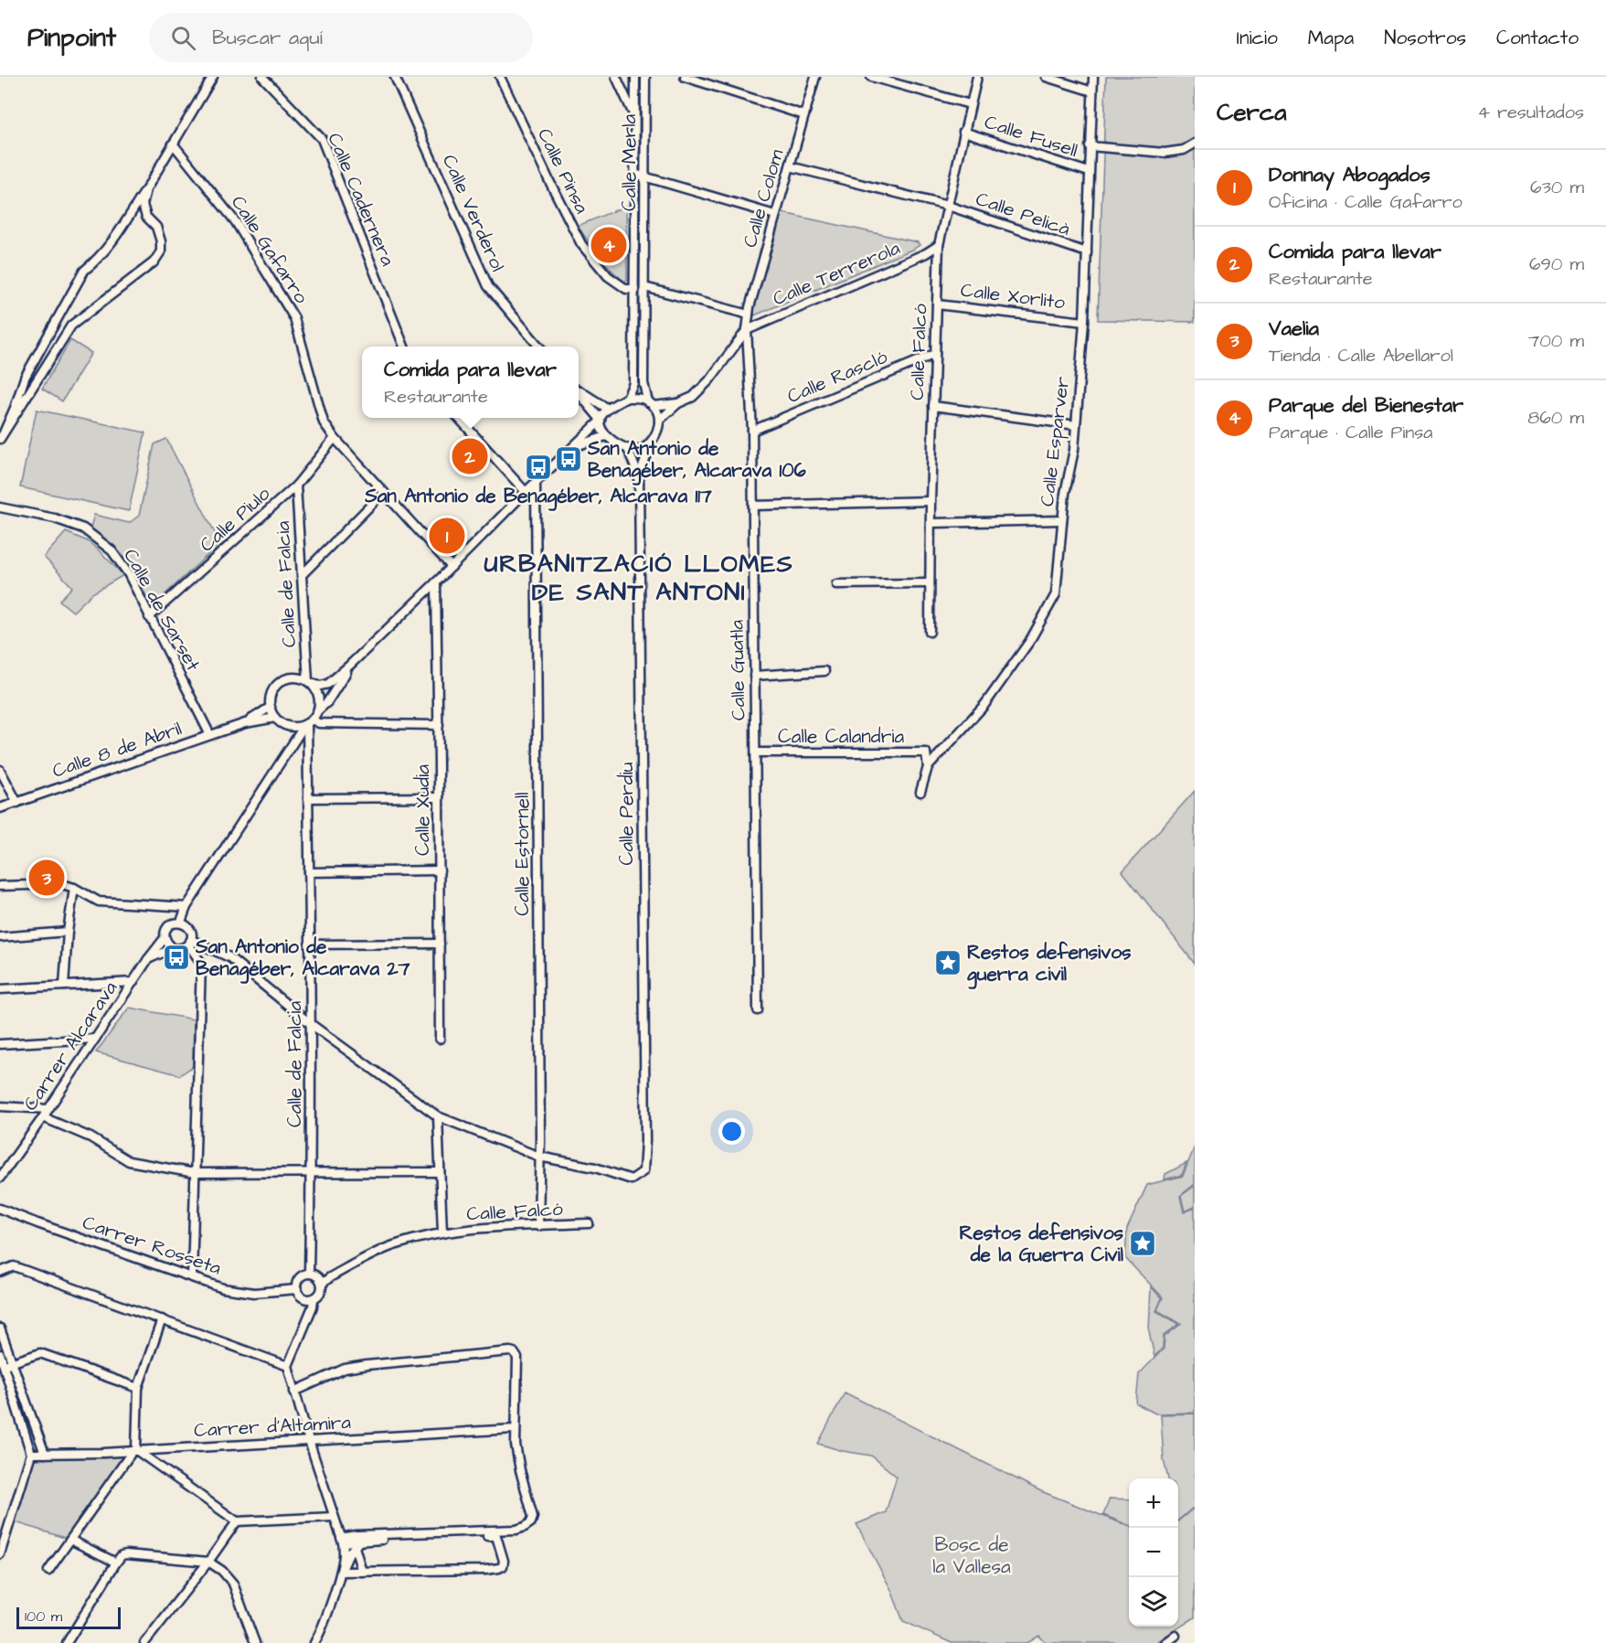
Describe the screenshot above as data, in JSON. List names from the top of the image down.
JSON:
{
  "streets": {
    "street": [
      "Calle Fusell",
      "Calle Merla",
      "Calle Pinsa",
      "Calle Colom",
      "Calle Cadernera",
      "Calle Verderol",
      "Calle Pelicà",
      "Calle Gafarro",
      "Calle Terrerola",
      "Calle Xorlito",
      "Calle Falcó",
      "Calle Rascló",
      "Calle Esparver",
      "Calle Piulo",
      "Calle de Falcia",
      "Calle de Sarset",
      "Calle Guatla",
      "Calle Calandria",
      "Calle 8 de Abril",
      "Calle Xudia",
      "Calle Perdiu",
      "Calle Estornell",
      "Carrer Alcarava",
      "Carrer Rosseta",
      "Carrer d'Altamira"
    ]
  },
  "crossings": [
    ["Calle Fusell", "Calle Falcó"],
    ["Calle Fusell", "Calle Esparver"],
    ["Calle Merla", "Calle Pinsa"],
    ["Calle Merla", "Calle Perdiu"],
    ["Calle Colom", "Calle Pelicà"],
    ["Calle Colom", "Calle Terrerola"],
    ["Calle Colom", "Calle Guatla"],
    ["Calle Pelicà", "Calle Falcó"],
    ["Calle Pelicà", "Calle Esparver"],
    ["Calle Gafarro", "Calle Piulo"],
    ["Calle Terrerola", "Calle Falcó"],
    ["Calle Terrerola", "Calle Guatla"],
    ["Calle Xorlito", "Calle Falcó"],
    ["Calle Xorlito", "Calle Esparver"],
    ["Calle Falcó", "Calle Rascló"],
    ["Calle Falcó", "Calle Estornell"],
    ["Calle Rascló", "Calle Guatla"],
    ["Calle Esparver", "Calle Calandria"],
    ["Calle Piulo", "Calle de Falcia"],
    ["Calle Piulo", "Calle de Sarset"],
    ["Calle de Falcia", "Calle 8 de Abril"],
    ["Calle de Falcia", "Carrer Rosseta"],
    ["Calle de Sarset", "Calle 8 de Abril"],
    ["Calle Guatla", "Calle Calandria"],
    ["Calle Perdiu", "Calle Estornell"]
  ],
  "districts": ["URBANITZACIÓ LLOMES DE SANT ANTONI"],
  "parks": ["Bosc de la Vallesa"],
  "places": {
    "bus stop": ["San Antonio de Benagéber, Alcarava 106", "San Antonio de Benagéber, Alcarava 117", "San Antonio de Benagéber, Alcarava 27"],
    "place": ["Restos defensivos guerra civil", "Restos defensivos de la Guerra Civil"]
  },
  "scale_bar": "100 m",
  "page": {
    "header": "Pinpoint",
    "search": "Buscar aquí",
    "nav": [
      "Inicio",
      "Mapa",
      "Nosotros",
      "Contacto"
    ],
    "heading": ["Cerca", "4 resultados"],
    "list": [
      {
        "mark": "1",
        "name": "Donnay Abogados",
        "note": "Oficina · Calle Gafarro",
        "value": "630 m"
      },
      {
        "mark": "2",
        "name": "Comida para llevar",
        "note": "Restaurante",
        "value": "690 m"
      },
      {
        "mark": "3",
        "name": "Vaelia",
        "note": "Tienda · Calle Abellarol",
        "value": "700 m"
      },
      {
        "mark": "4",
        "name": "Parque del Bienestar",
        "note": "Parque · Calle Pinsa",
        "value": "860 m"
      }
    ],
    "pins": [
      "4",
      "2",
      "1",
      "3"
    ],
    "popup": ["Comida para llevar", "Restaurante"],
    "map_buttons": ["+", "−"],
    "scale": "100 m"
  }
}
